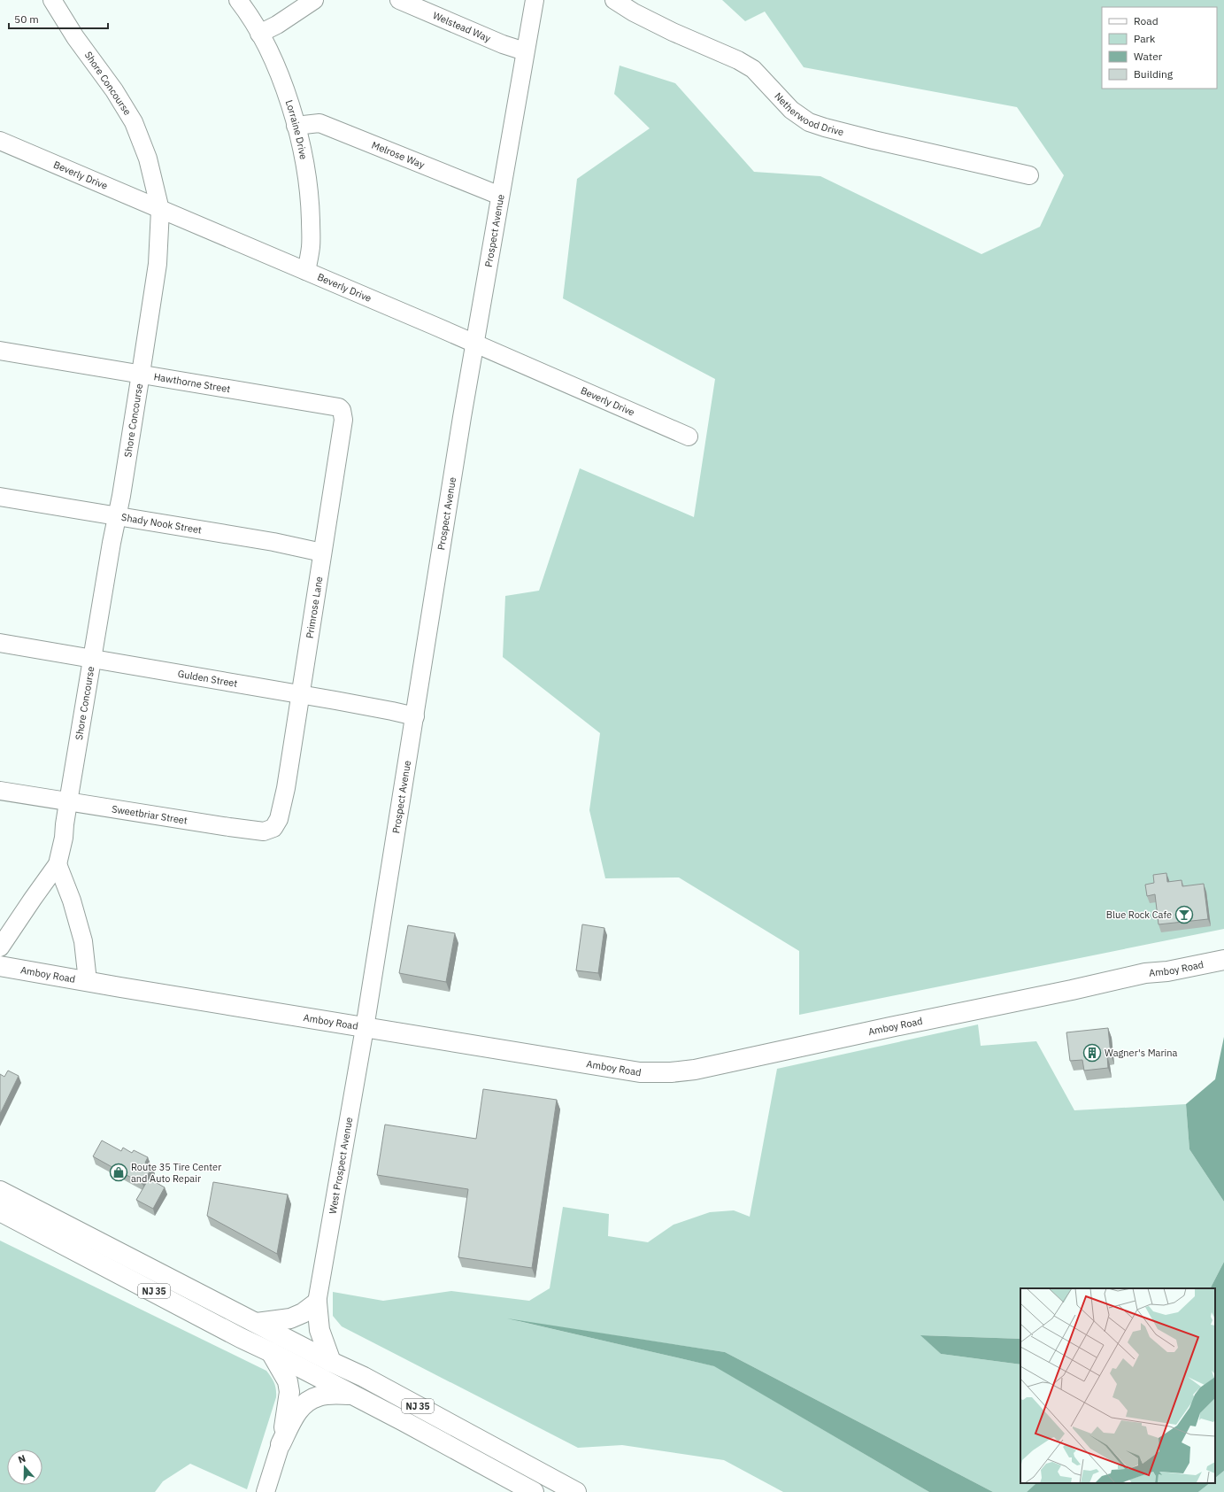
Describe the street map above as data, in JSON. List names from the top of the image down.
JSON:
{
  "streets": {
    "main road": ["Amboy Road", "NJ 35"],
    "street": [
      "Welstead Way",
      "Shore Concourse",
      "Netherwood Drive",
      "Lorraine Drive",
      "Melrose Way",
      "Beverly Drive",
      "Prospect Avenue",
      "Hawthorne Street",
      "Shady Nook Street",
      "Primrose Lane",
      "Gulden Street",
      "Sweetbriar Street",
      "West Prospect Avenue"
    ]
  },
  "crossings": [
    ["Welstead Way", "Prospect Avenue"],
    ["Shore Concourse", "Beverly Drive"],
    ["Shore Concourse", "Hawthorne Street"],
    ["Shore Concourse", "Shady Nook Street"],
    ["Shore Concourse", "Gulden Street"],
    ["Shore Concourse", "Sweetbriar Street"],
    ["Lorraine Drive", "Melrose Way"],
    ["Lorraine Drive", "Beverly Drive"],
    ["Melrose Way", "Prospect Avenue"],
    ["Beverly Drive", "Prospect Avenue"],
    ["Prospect Avenue", "Gulden Street"],
    ["Prospect Avenue", "Amboy Road"],
    ["Prospect Avenue", "West Prospect Avenue"],
    ["Hawthorne Street", "Primrose Lane"],
    ["Shady Nook Street", "Primrose Lane"],
    ["Primrose Lane", "Gulden Street"],
    ["Primrose Lane", "Sweetbriar Street"],
    ["Amboy Road", "West Prospect Avenue"]
  ],
  "places": {
    "bar": ["Blue Rock Cafe"],
    "building": ["Wagner's Marina"],
    "shop": ["Route 35 Tire Center and Auto Repair"]
  },
  "legend": [
    "Road",
    "Park",
    "Water",
    "Building"
  ],
  "scale_bar": "50 m",
  "north": "top"
}
